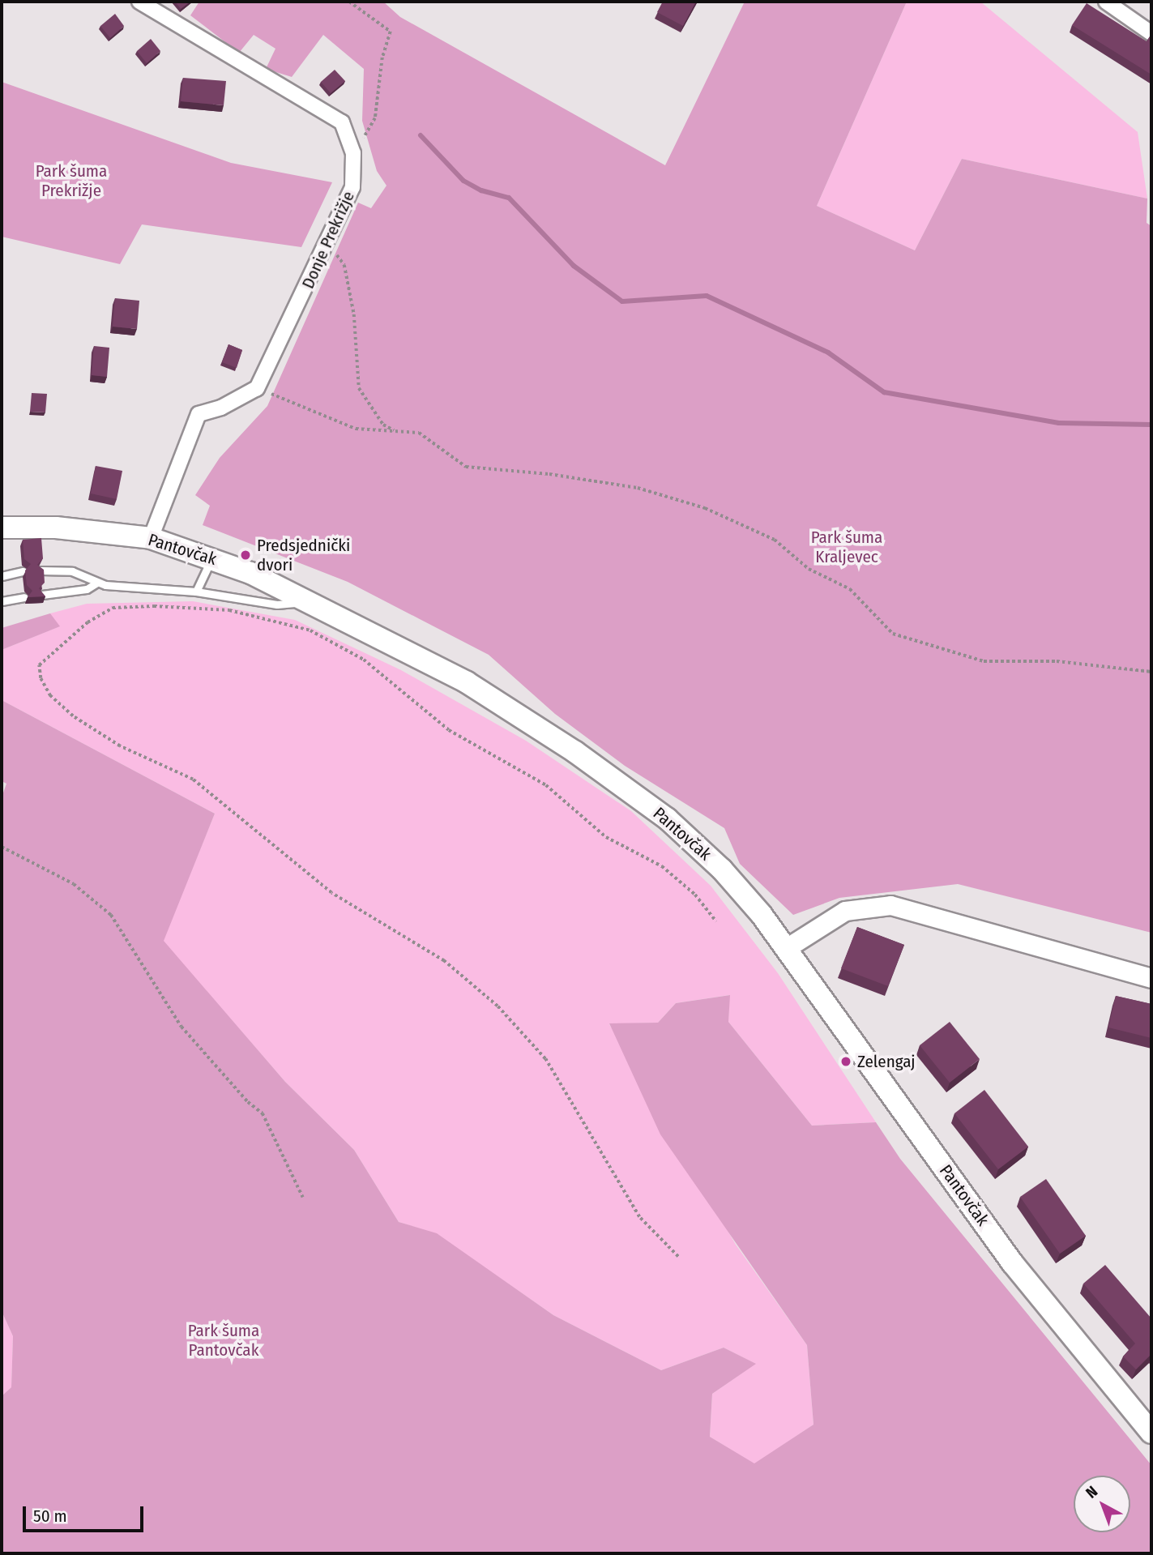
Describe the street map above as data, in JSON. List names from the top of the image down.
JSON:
{
  "streets": {
    "main road": ["Pantovčak"],
    "street": ["Donje Prekrižje"]
  },
  "parks": ["Park šuma Prekrižje", "Park šuma Kraljevec", "Park šuma Pantovčak"],
  "places": ["Predsjednički dvori", "Zelengaj"],
  "scale_bar": "50 m",
  "north": "top left"
}
